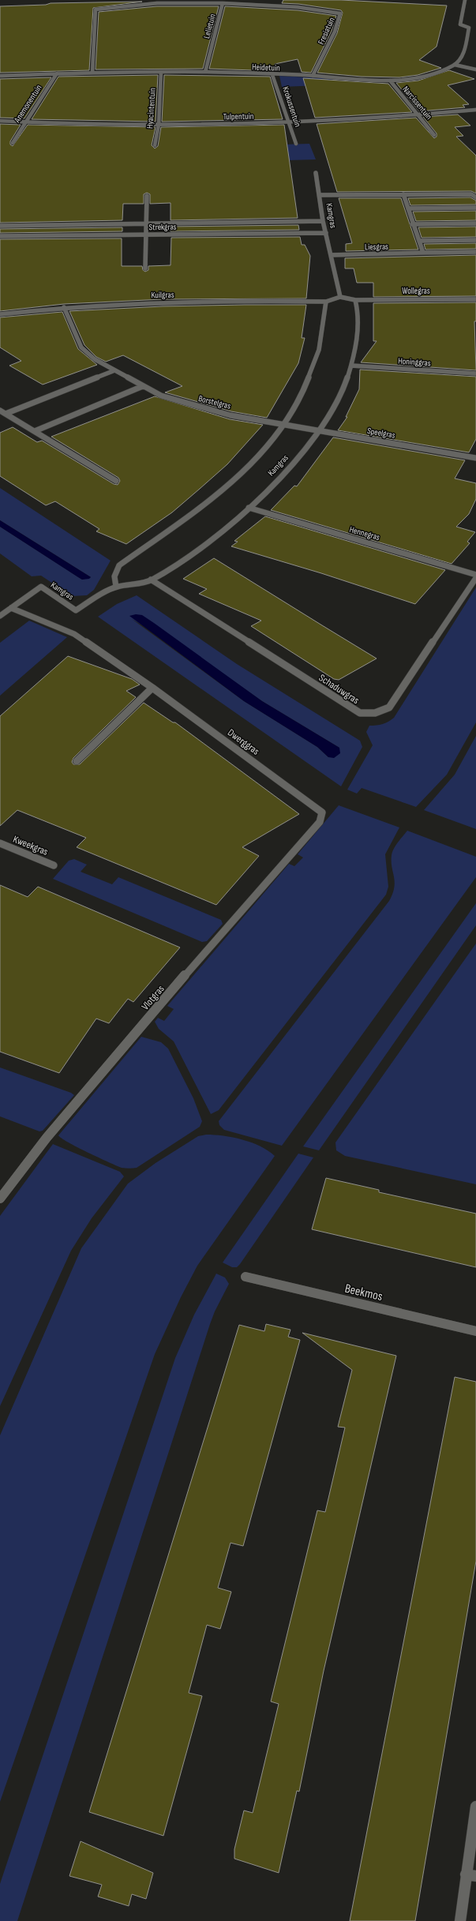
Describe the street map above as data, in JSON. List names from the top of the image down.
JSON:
{
  "streets": {
    "street": [
      "Lelietuin",
      "Fresiatuin",
      "Heidetuin",
      "Narcissentuin",
      "Anemonentuin",
      "Krokussentuin",
      "Hyacintentuin",
      "Tulpentuin",
      "Kamgras",
      "Strekgras",
      "Liesgras",
      "Wollegras",
      "Kuilgras",
      "Honinggras",
      "Borstelgras",
      "Speelgras",
      "Hennegras",
      "Schaduwgras",
      "Dwerggras",
      "Kweekgras",
      "Vlotgras",
      "Beekmos"
    ]
  },
  "crossings": [
    ["Lelietuin", "Fresiatuin"],
    ["Lelietuin", "Heidetuin"],
    ["Fresiatuin", "Heidetuin"],
    ["Heidetuin", "Narcissentuin"],
    ["Heidetuin", "Anemonentuin"],
    ["Heidetuin", "Krokussentuin"],
    ["Heidetuin", "Hyacintentuin"],
    ["Narcissentuin", "Tulpentuin"],
    ["Anemonentuin", "Tulpentuin"],
    ["Krokussentuin", "Tulpentuin"],
    ["Hyacintentuin", "Tulpentuin"],
    ["Kamgras", "Strekgras"],
    ["Kamgras", "Liesgras"],
    ["Kamgras", "Wollegras"],
    ["Kamgras", "Honinggras"],
    ["Kamgras", "Speelgras"],
    ["Kamgras", "Hennegras"],
    ["Kamgras", "Schaduwgras"],
    ["Kamgras", "Dwerggras"],
    ["Kuilgras", "Borstelgras"],
    ["Borstelgras", "Speelgras"],
    ["Dwerggras", "Vlotgras"]
  ]
}
